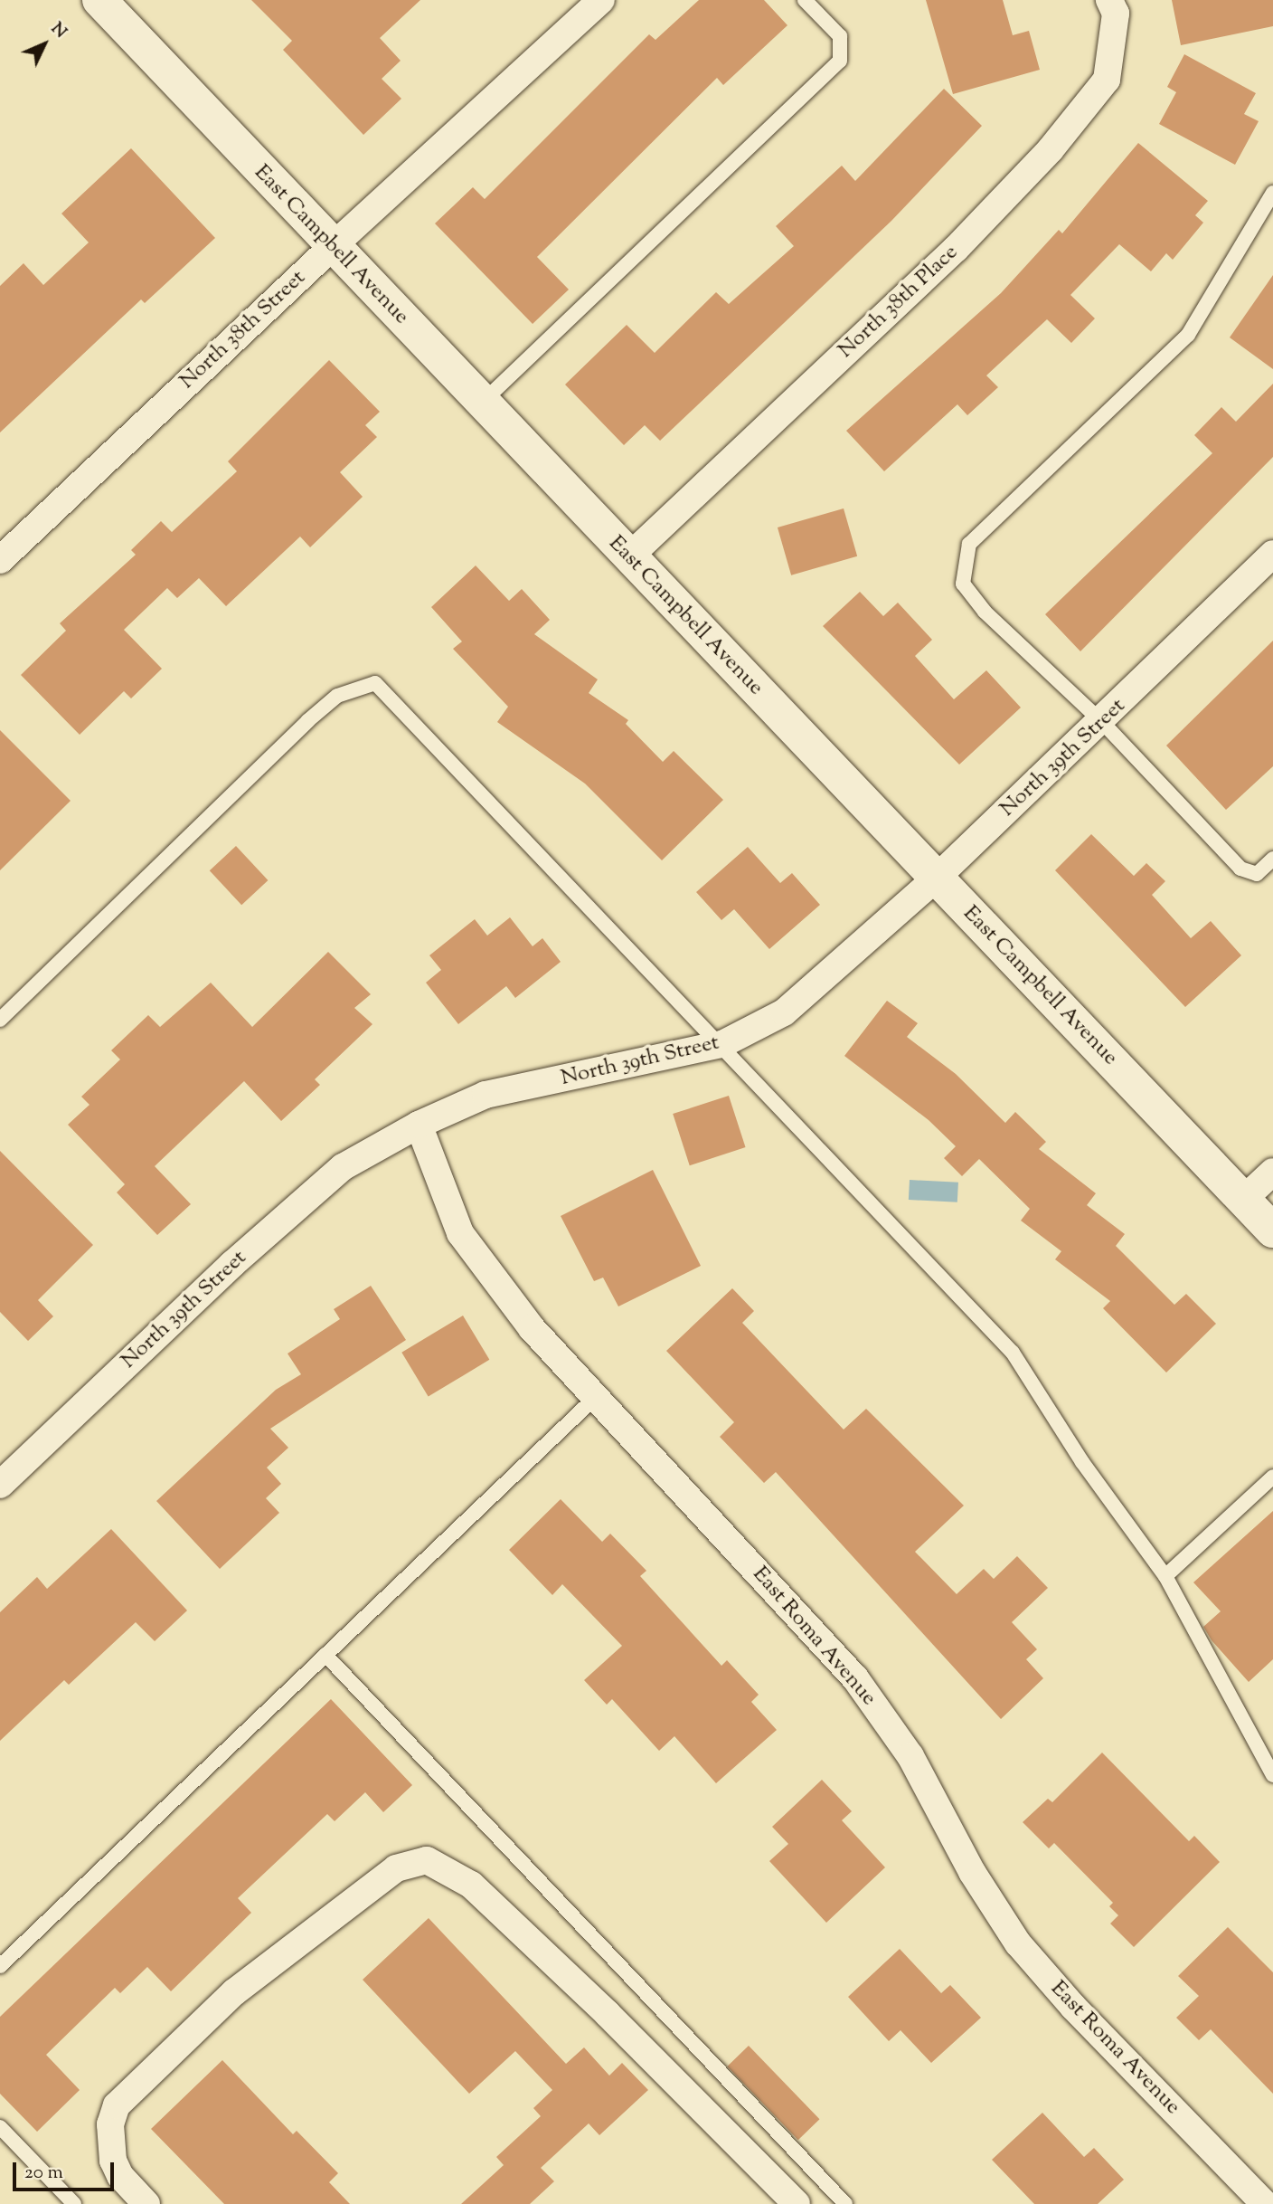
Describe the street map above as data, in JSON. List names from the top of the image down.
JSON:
{
  "streets": {
    "street": [
      "East Campbell Avenue",
      "North 38th Place",
      "North 38th Street",
      "North 39th Street",
      "East Roma Avenue"
    ]
  },
  "crossings": [
    ["East Campbell Avenue", "North 38th Place"],
    ["East Campbell Avenue", "North 38th Street"],
    ["East Campbell Avenue", "North 39th Street"],
    ["North 39th Street", "East Roma Avenue"]
  ],
  "scale_bar": "20 m",
  "north": "top right"
}
